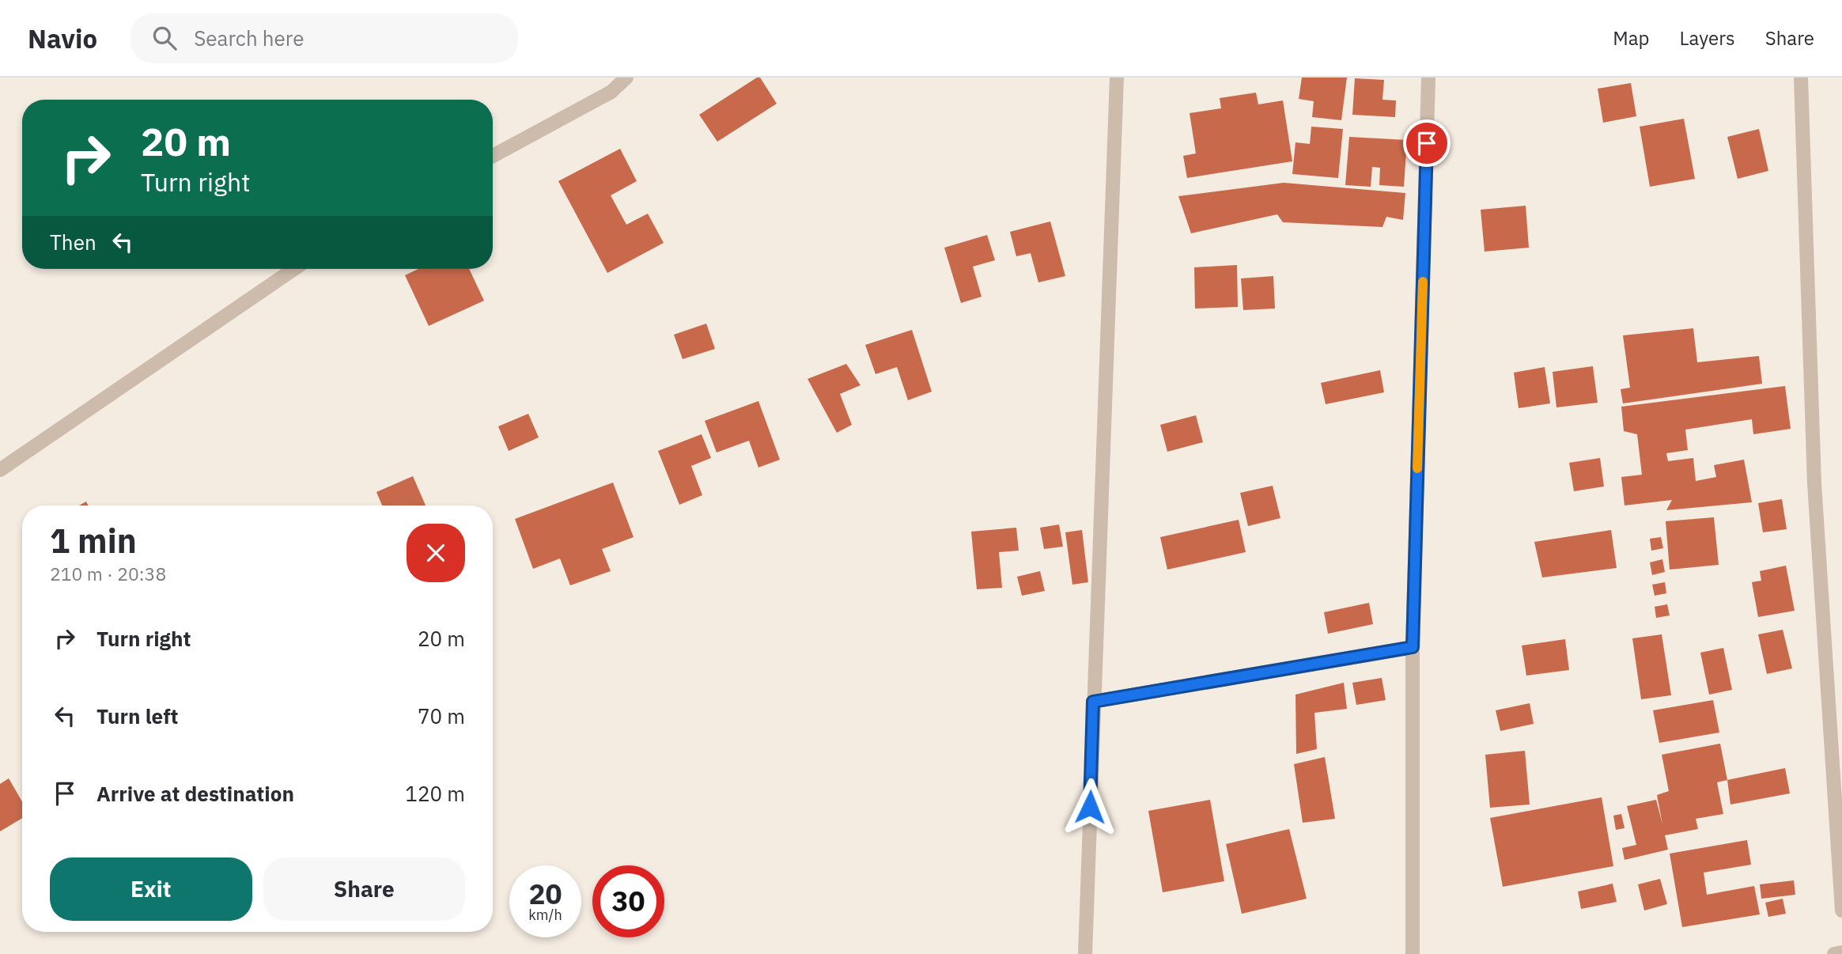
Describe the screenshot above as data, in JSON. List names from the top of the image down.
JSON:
{
  "page": {
    "header": "Navio",
    "search": "Search here",
    "nav": ["Map", "Layers", "Share"],
    "turn": ["20 m", "Turn right"],
    "then": "Then",
    "heading": ["1 min", "210 m · 20:38"],
    "list": [
      {
        "name": "Turn right",
        "value": "20 m"
      },
      {
        "name": "Turn left",
        "value": "70 m"
      },
      {
        "name": "Arrive at destination",
        "value": "120 m"
      }
    ],
    "buttons": ["Exit", "Share"],
    "speed": "20 km/h",
    "limit": "30"
  }
}
